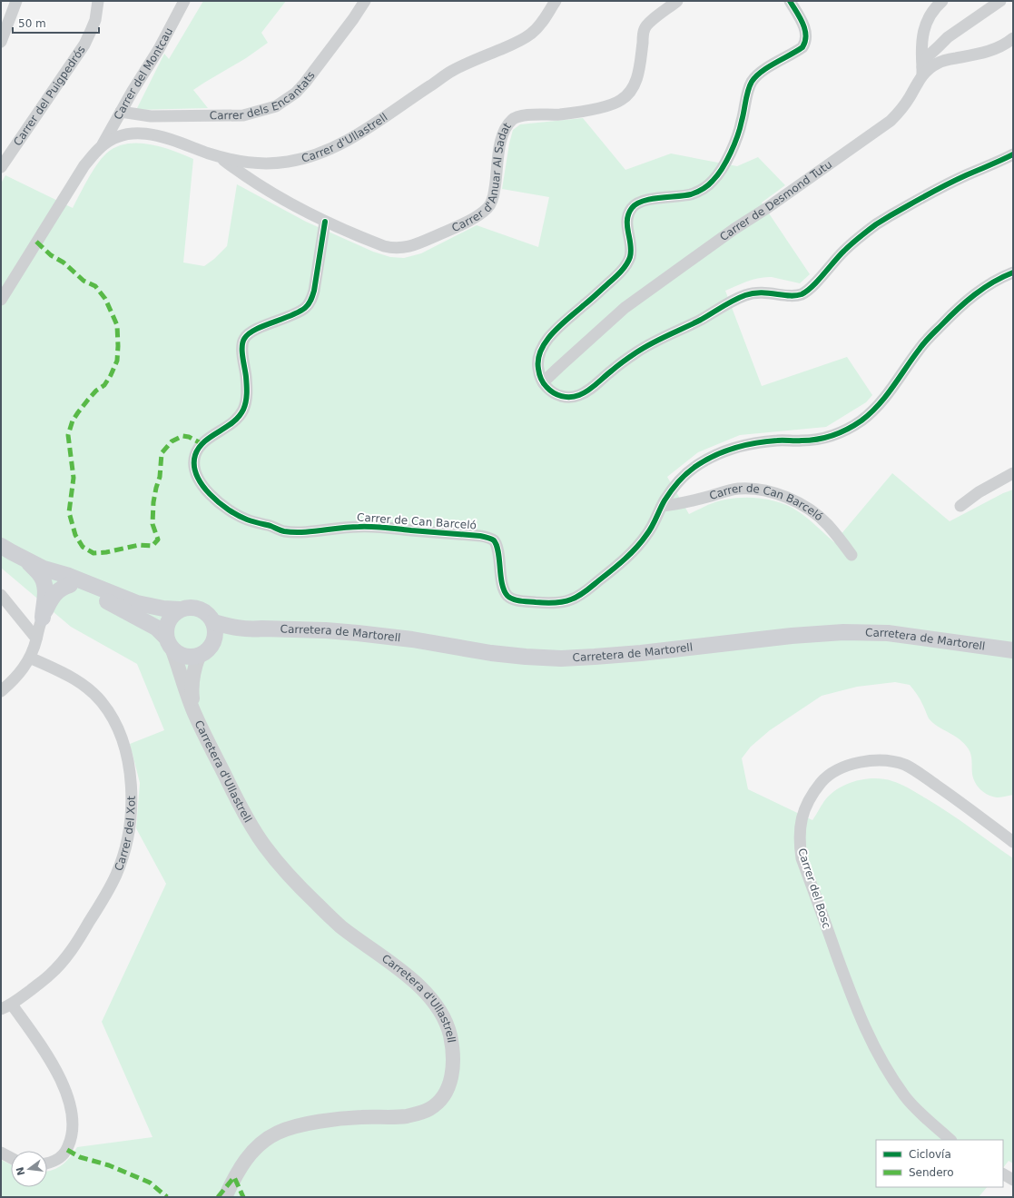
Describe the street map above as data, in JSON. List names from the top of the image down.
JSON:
{
  "streets": {
    "main road": ["Carretera de Martorell"],
    "street": [
      "Carrer del Montcau",
      "Carrer dels Encantats",
      "Carrer del Puigpedrós",
      "Carrer d'Ullastrell",
      "Carrer d'Anuar Al Sadat",
      "Carrer de Desmond Tutu",
      "Carrer de Can Barceló",
      "Carretera d'Ullastrell",
      "Carrer del Xot",
      "Carrer del Bosc"
    ]
  },
  "crossings": [
    ["Carrer del Montcau", "Carrer dels Encantats"],
    ["Carrer del Montcau", "Carrer d'Ullastrell"],
    ["Carrer d'Ullastrell", "Carrer d'Anuar Al Sadat"],
    ["Carrer d'Anuar Al Sadat", "Carrer de Can Barceló"],
    ["Carretera de Martorell", "Carretera d'Ullastrell"]
  ],
  "legend": ["Ciclovía", "Sendero"],
  "scale_bar": "50 m",
  "north": "left"
}
